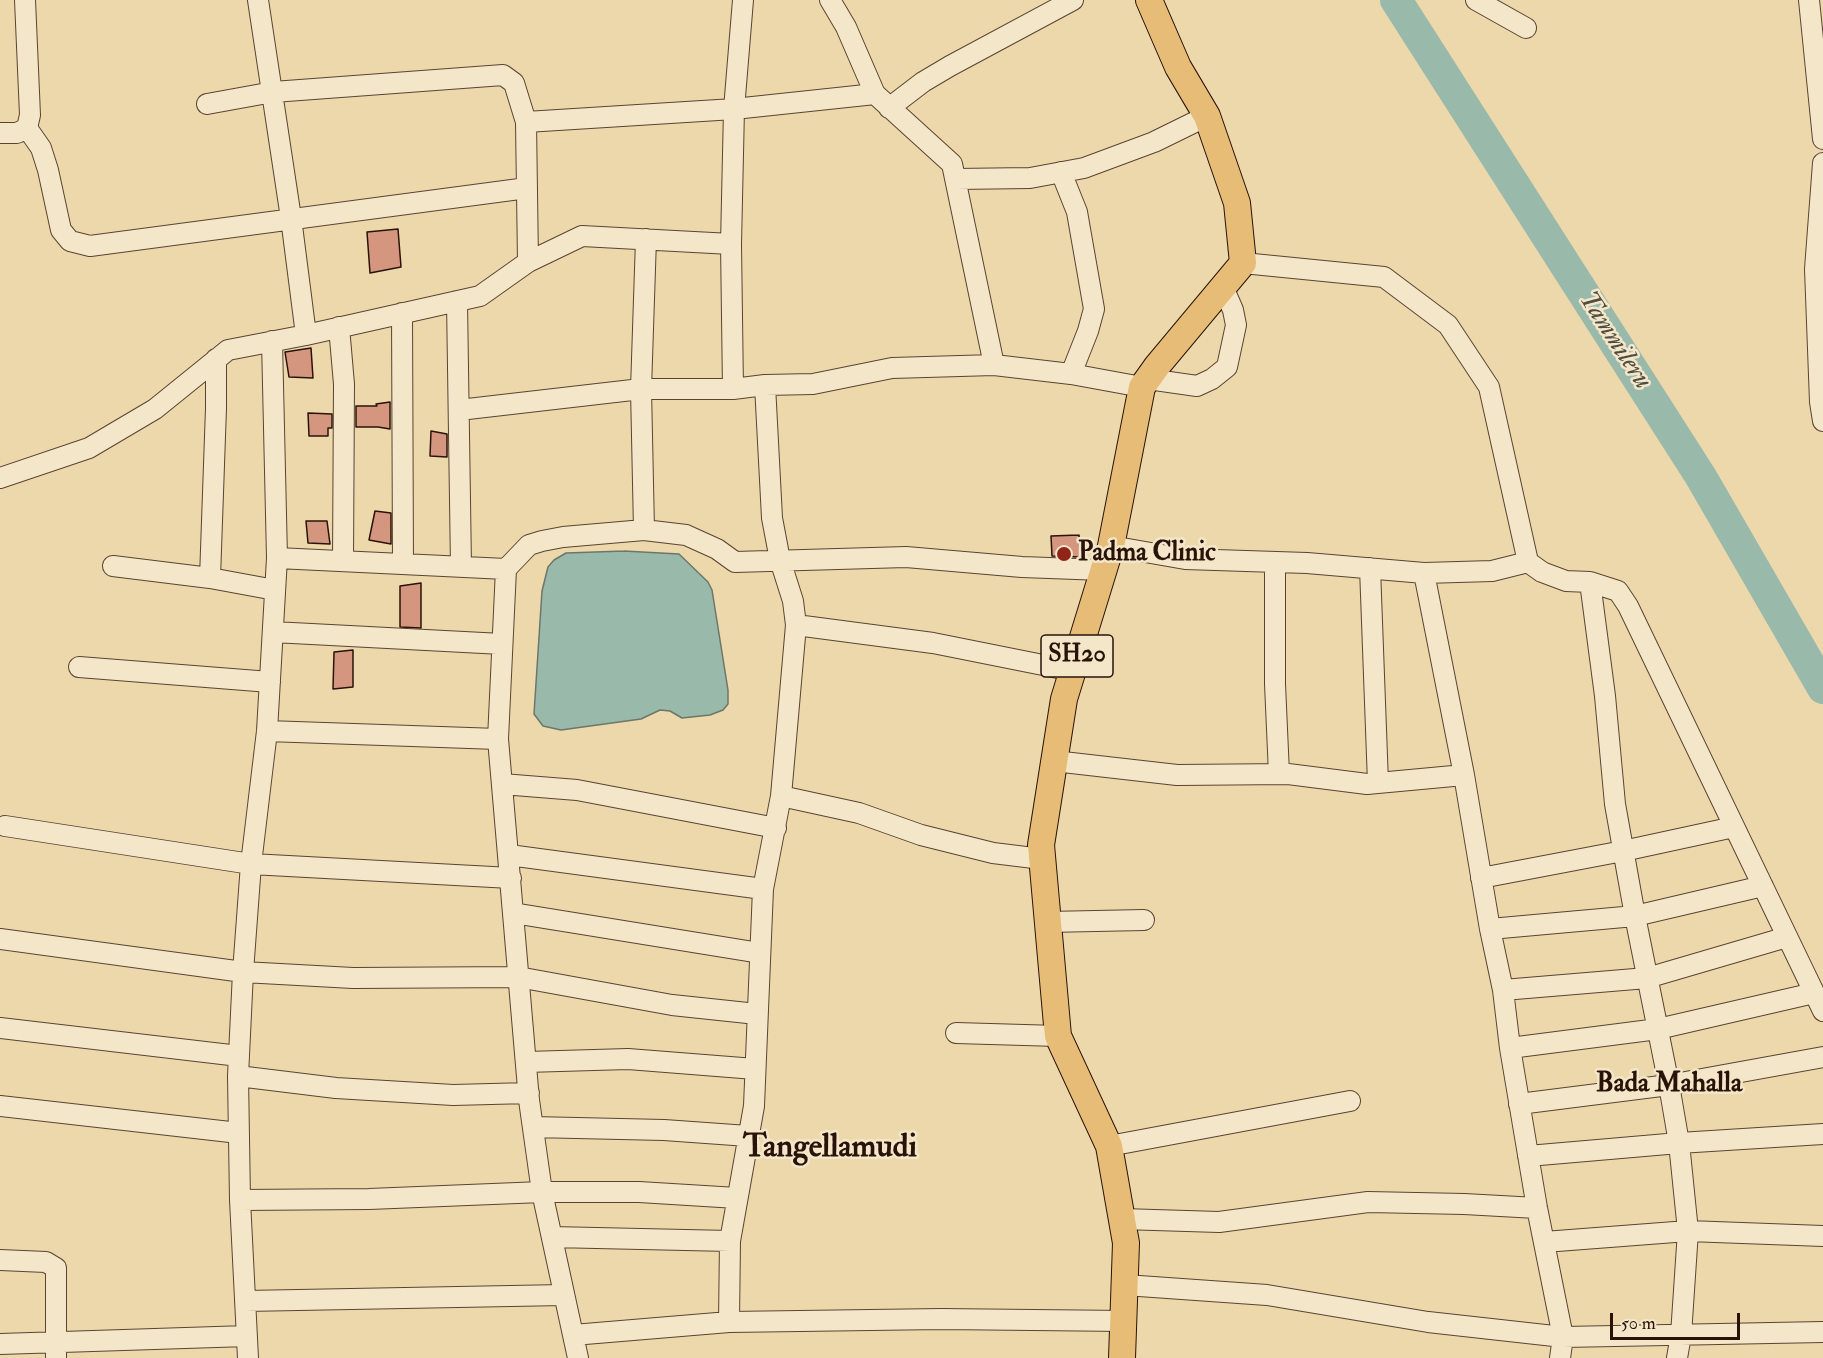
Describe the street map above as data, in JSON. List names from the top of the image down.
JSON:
{
  "streets": {
    "main road": ["SH20"]
  },
  "districts": ["Bada Mahalla", "Tangellamudi"],
  "water": ["Tammileru"],
  "places": ["Padma Clinic"],
  "scale_bar": "50 m"
}
